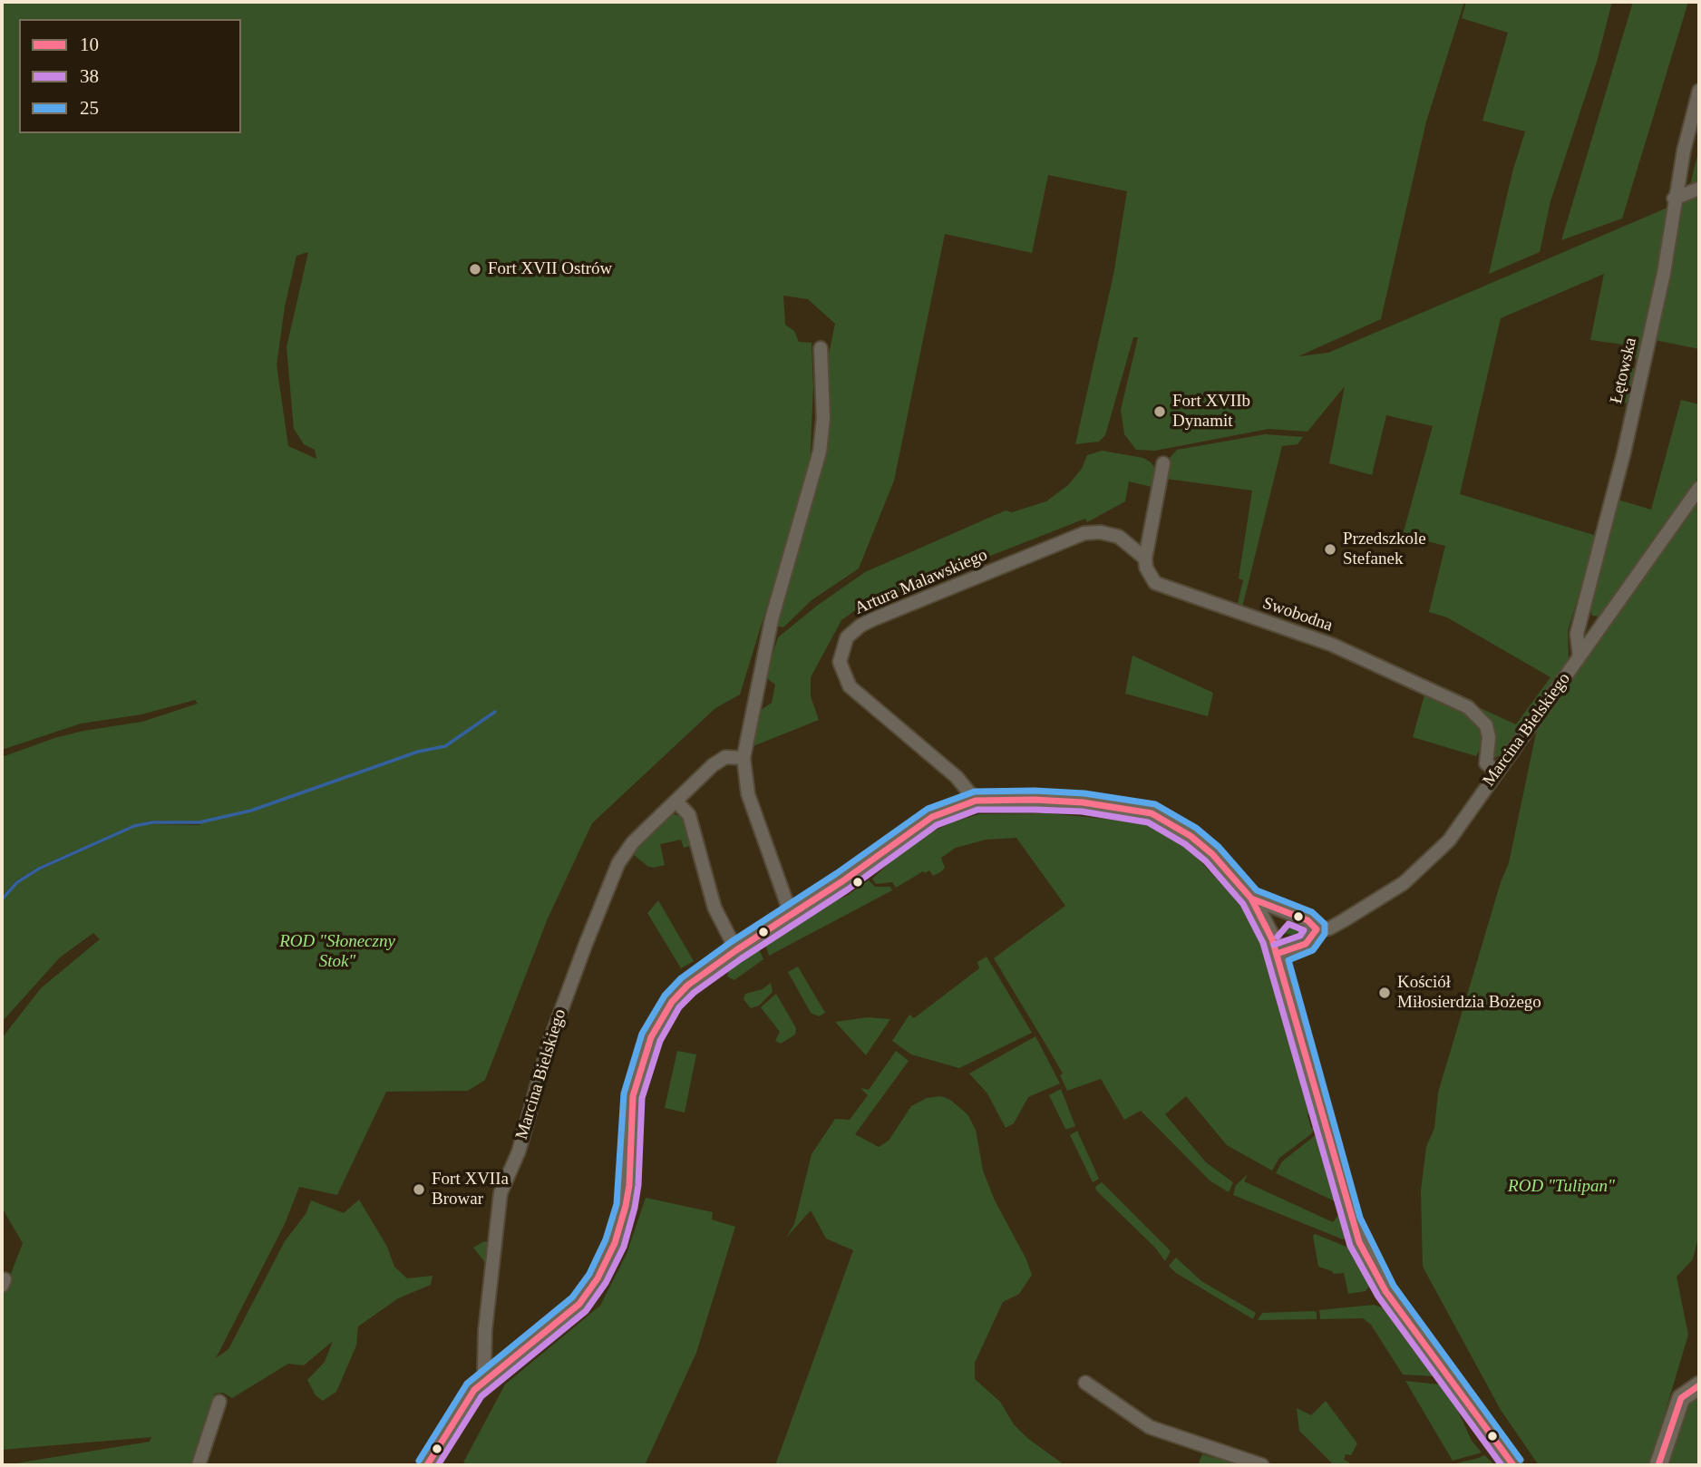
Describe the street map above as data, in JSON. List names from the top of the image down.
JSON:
{
  "streets": {
    "street": [
      "Łętowska",
      "Artura Malawskiego",
      "Swobodna",
      "Marcina Bielskiego"
    ]
  },
  "crossings": [
    ["Łętowska", "Marcina Bielskiego"],
    ["Artura Malawskiego", "Swobodna"],
    ["Swobodna", "Marcina Bielskiego"]
  ],
  "parks": ["ROD \"Słoneczny Stok\"", "ROD \"Tulipan\""],
  "places": [
    "Fort XVII Ostrów",
    "Fort XVIIb Dynamit",
    "Przedszkole Stefanek",
    "Kościół Miłosierdzia Bożego",
    "Fort XVIIa Browar"
  ],
  "lines": ["transit line 25", "transit line 10", "transit line 38"],
  "legend": ["10", "38", "25"]
}
